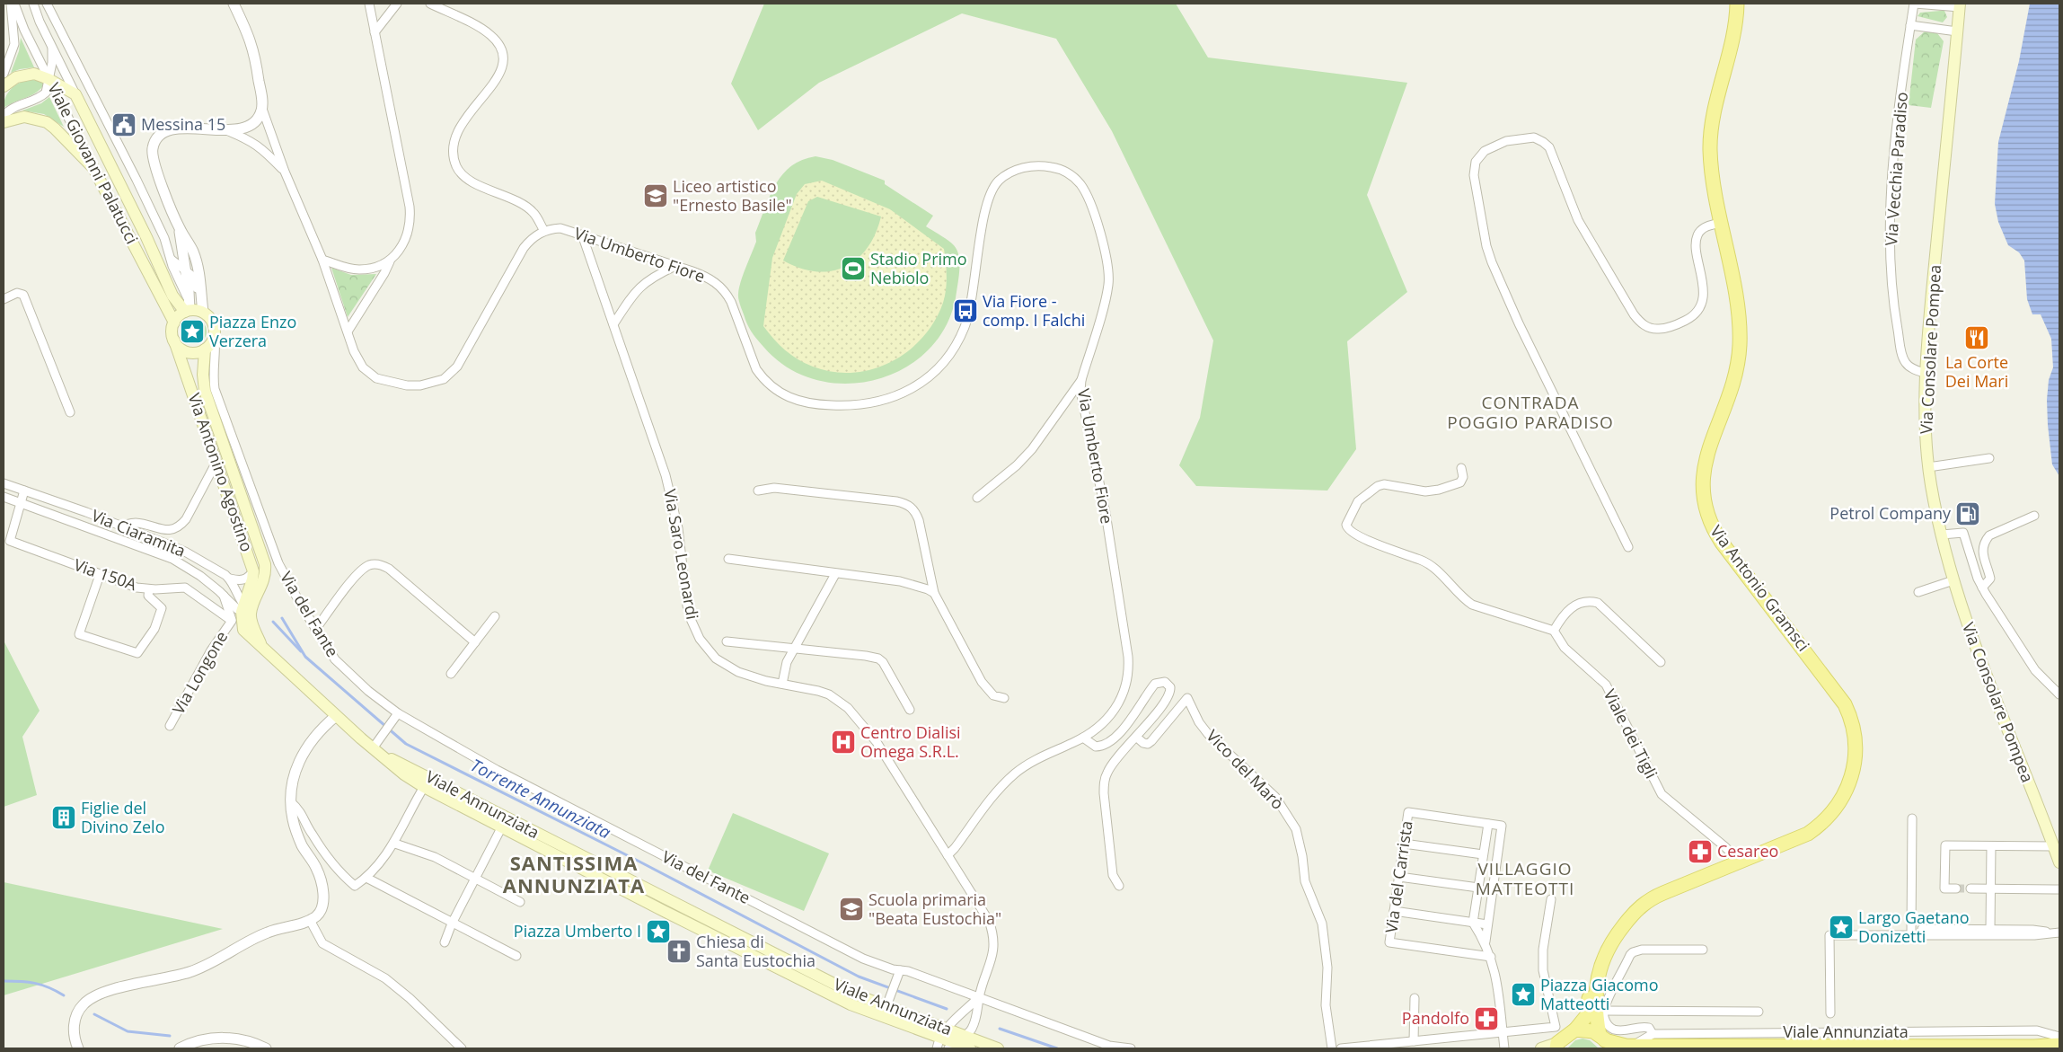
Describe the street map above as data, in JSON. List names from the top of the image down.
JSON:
{
  "streets": {
    "main road": [
      "Viale Giovanni Palatucci",
      "Via Consolare Pompea",
      "Via Antonino Agostino",
      "Via Antonio Gramsci",
      "Viale Annunziata"
    ],
    "street": [
      "Via Vecchia Paradiso",
      "Via Umberto Fiore",
      "Via Ciaramita",
      "Via Saro Leonardi",
      "Via 150A",
      "Via del Fante",
      "Via Longone",
      "Viale dei Tigli",
      "Vico del Marò",
      "Via del Carrista"
    ]
  },
  "crossings": [
    ["Viale Giovanni Palatucci", "Via Antonino Agostino"],
    ["Viale Giovanni Palatucci", "Via del Fante"],
    ["Via Vecchia Paradiso", "Via Consolare Pompea"],
    ["Via Umberto Fiore", "Via Saro Leonardi"],
    ["Via Antonino Agostino", "Via Ciaramita"],
    ["Via Antonino Agostino", "Via del Fante"],
    ["Via Ciaramita", "Via 150A"],
    ["Via Saro Leonardi", "Via del Fante"],
    ["Via Saro Leonardi", "Viale Annunziata"],
    ["Via 150A", "Via Longone"],
    ["Via 150A", "Viale Annunziata"],
    ["Via Antonio Gramsci", "Viale dei Tigli"],
    ["Via Antonio Gramsci", "Viale Annunziata"]
  ],
  "districts": ["CONTRADA POGGIO PARADISO", "SANTISSIMA ANNUNZIATA", "VILLAGGIO MATTEOTTI"],
  "water": ["Torrente Annunziata"],
  "places": {
    "public building": ["Messina 15"],
    "school or university": ["Liceo artistico \"Ernesto Basile\"", "Scuola primaria \"Beata Eustochia\""],
    "sports": ["Stadio Primo Nebiolo"],
    "bus stop": ["Via Fiore - comp. I Falchi"],
    "place": [
      "Piazza Enzo Verzera",
      "Largo Gaetano Donizetti",
      "Piazza Umberto I",
      "Piazza Giacomo Matteotti"
    ],
    "restaurant": ["La Corte Dei Mari"],
    "fuel station": ["Petrol Company"],
    "hospital": ["Centro Dialisi Omega S.R.L."],
    "building": ["Figlie del Divino Zelo"],
    "pharmacy": ["Cesareo", "Pandolfo"],
    "church": ["Chiesa di Santa Eustochia"]
  }
}
